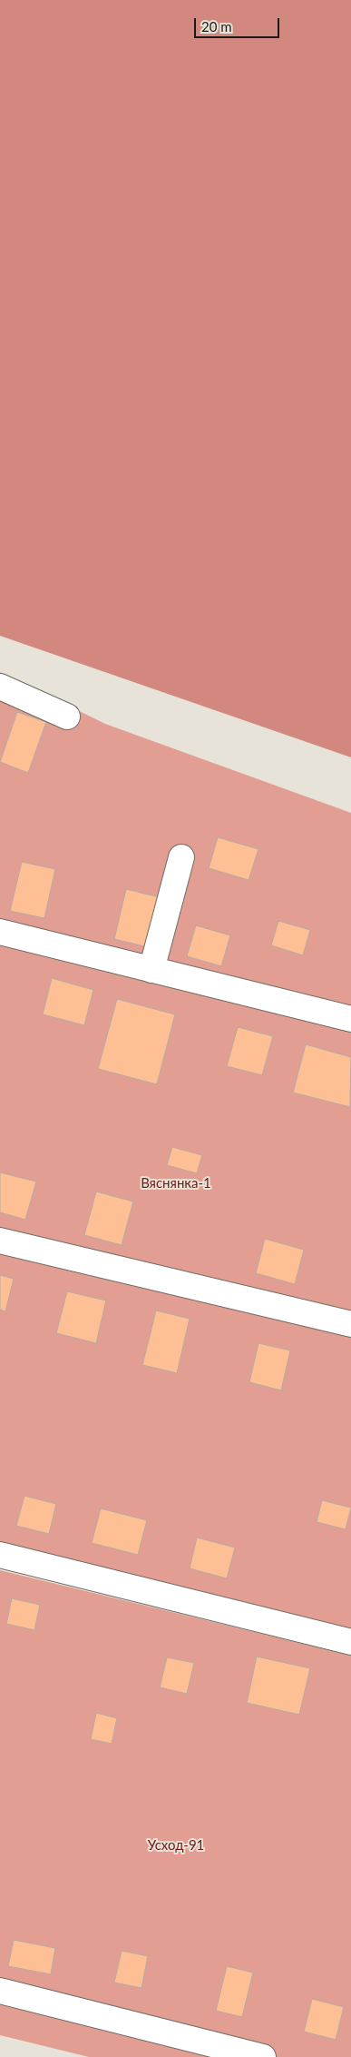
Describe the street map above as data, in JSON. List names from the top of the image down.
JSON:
{
  "parks": ["Вяснянка-1", "Усход-91"],
  "scale_bar": "20 m"
}
